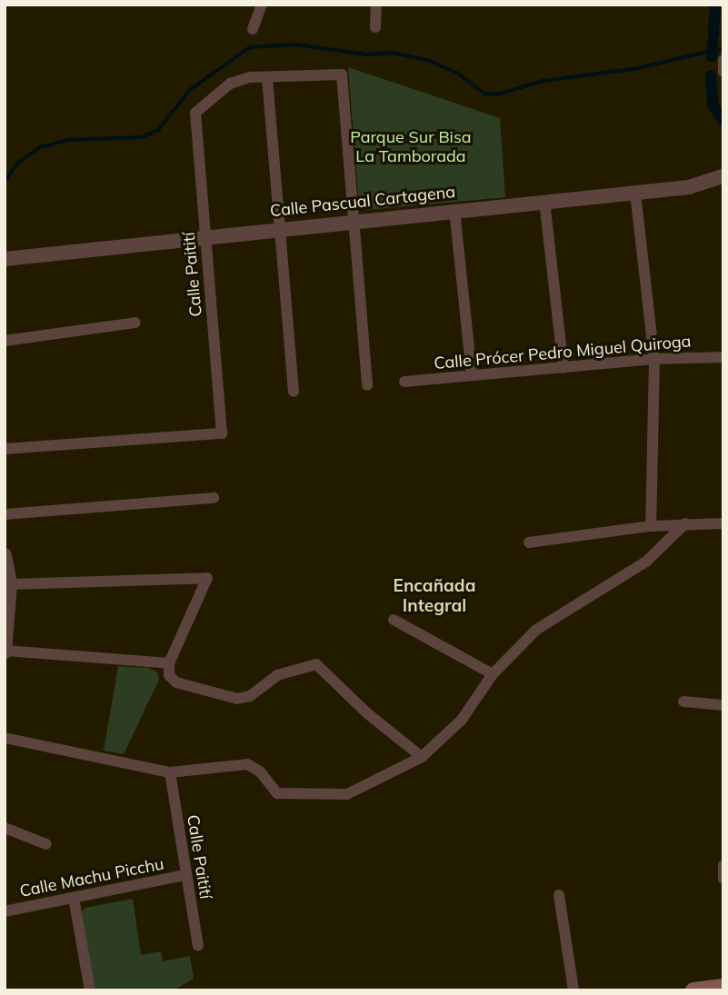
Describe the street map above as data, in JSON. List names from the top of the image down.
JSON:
{
  "streets": {
    "street": [
      "Calle Pascual Cartagena",
      "Calle Paitití",
      "Calle Prócer Pedro Miguel Quiroga",
      "Calle Machu Picchu"
    ]
  },
  "crossings": [
    ["Calle Pascual Cartagena", "Calle Paitití"],
    ["Calle Paitití", "Calle Machu Picchu"]
  ],
  "districts": ["Encañada Integral"],
  "parks": ["Parque Sur Bisa La Tamborada"]
}
